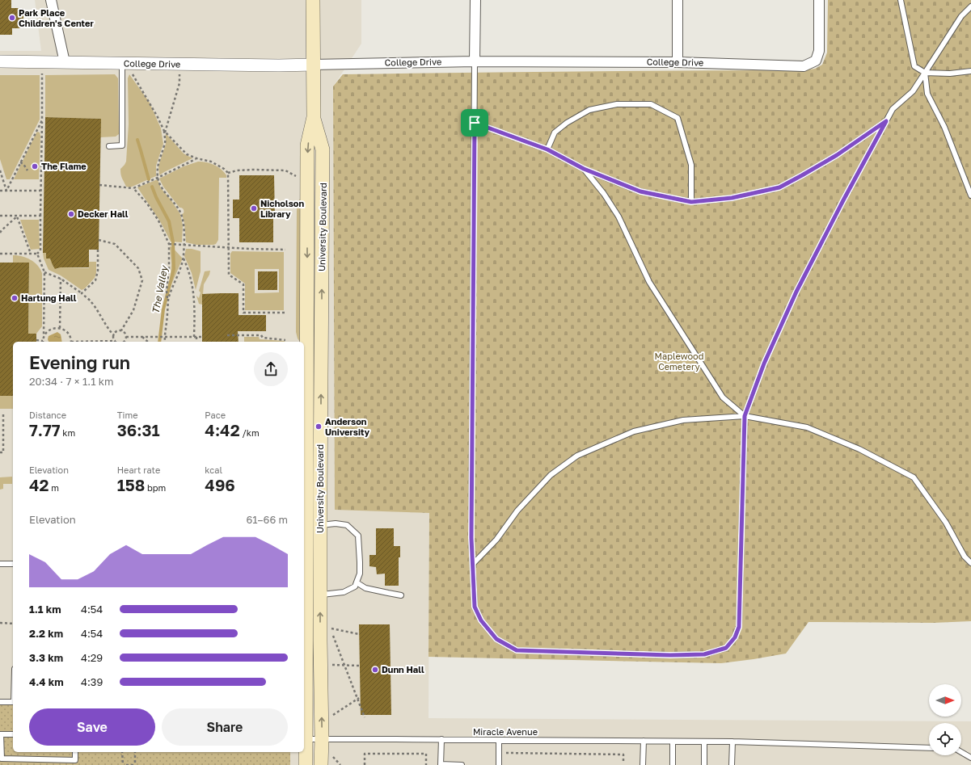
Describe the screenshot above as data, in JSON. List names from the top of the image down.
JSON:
{
  "streets": {
    "main road": ["University Boulevard"],
    "street": ["College Drive"],
    "lane": ["Miracle Avenue"]
  },
  "crossings": [
    ["College Drive", "University Boulevard"],
    ["University Boulevard", "Miracle Avenue"]
  ],
  "water": ["The Valley"],
  "parks": ["Maplewood Cemetery"],
  "places": [
    "Park Place Children's Center",
    "The Flame",
    "Nicholson Library",
    "Decker Hall",
    "Hartung Hall",
    "Anderson University",
    "Dunn Hall"
  ],
  "north": "right",
  "page": {
    "heading": ["Evening run", "20:34 · 7 × 1.1 km"],
    "stats": [
      ["Distance", "7.77 km"],
      ["Time", "36:31"],
      ["Pace", "4:42 /km"],
      ["Elevation", "42 m"],
      ["Heart rate", "158 bpm"],
      ["kcal", "496"]
    ],
    "chart": ["Elevation", "61–66 m"],
    "list": [
      {
        "name": "1.1 km",
        "note": "4:54"
      },
      {
        "name": "2.2 km",
        "note": "4:54"
      },
      {
        "name": "3.3 km",
        "note": "4:29"
      },
      {
        "name": "4.4 km",
        "note": "4:39"
      }
    ],
    "buttons": ["Save", "Share"]
  }
}
